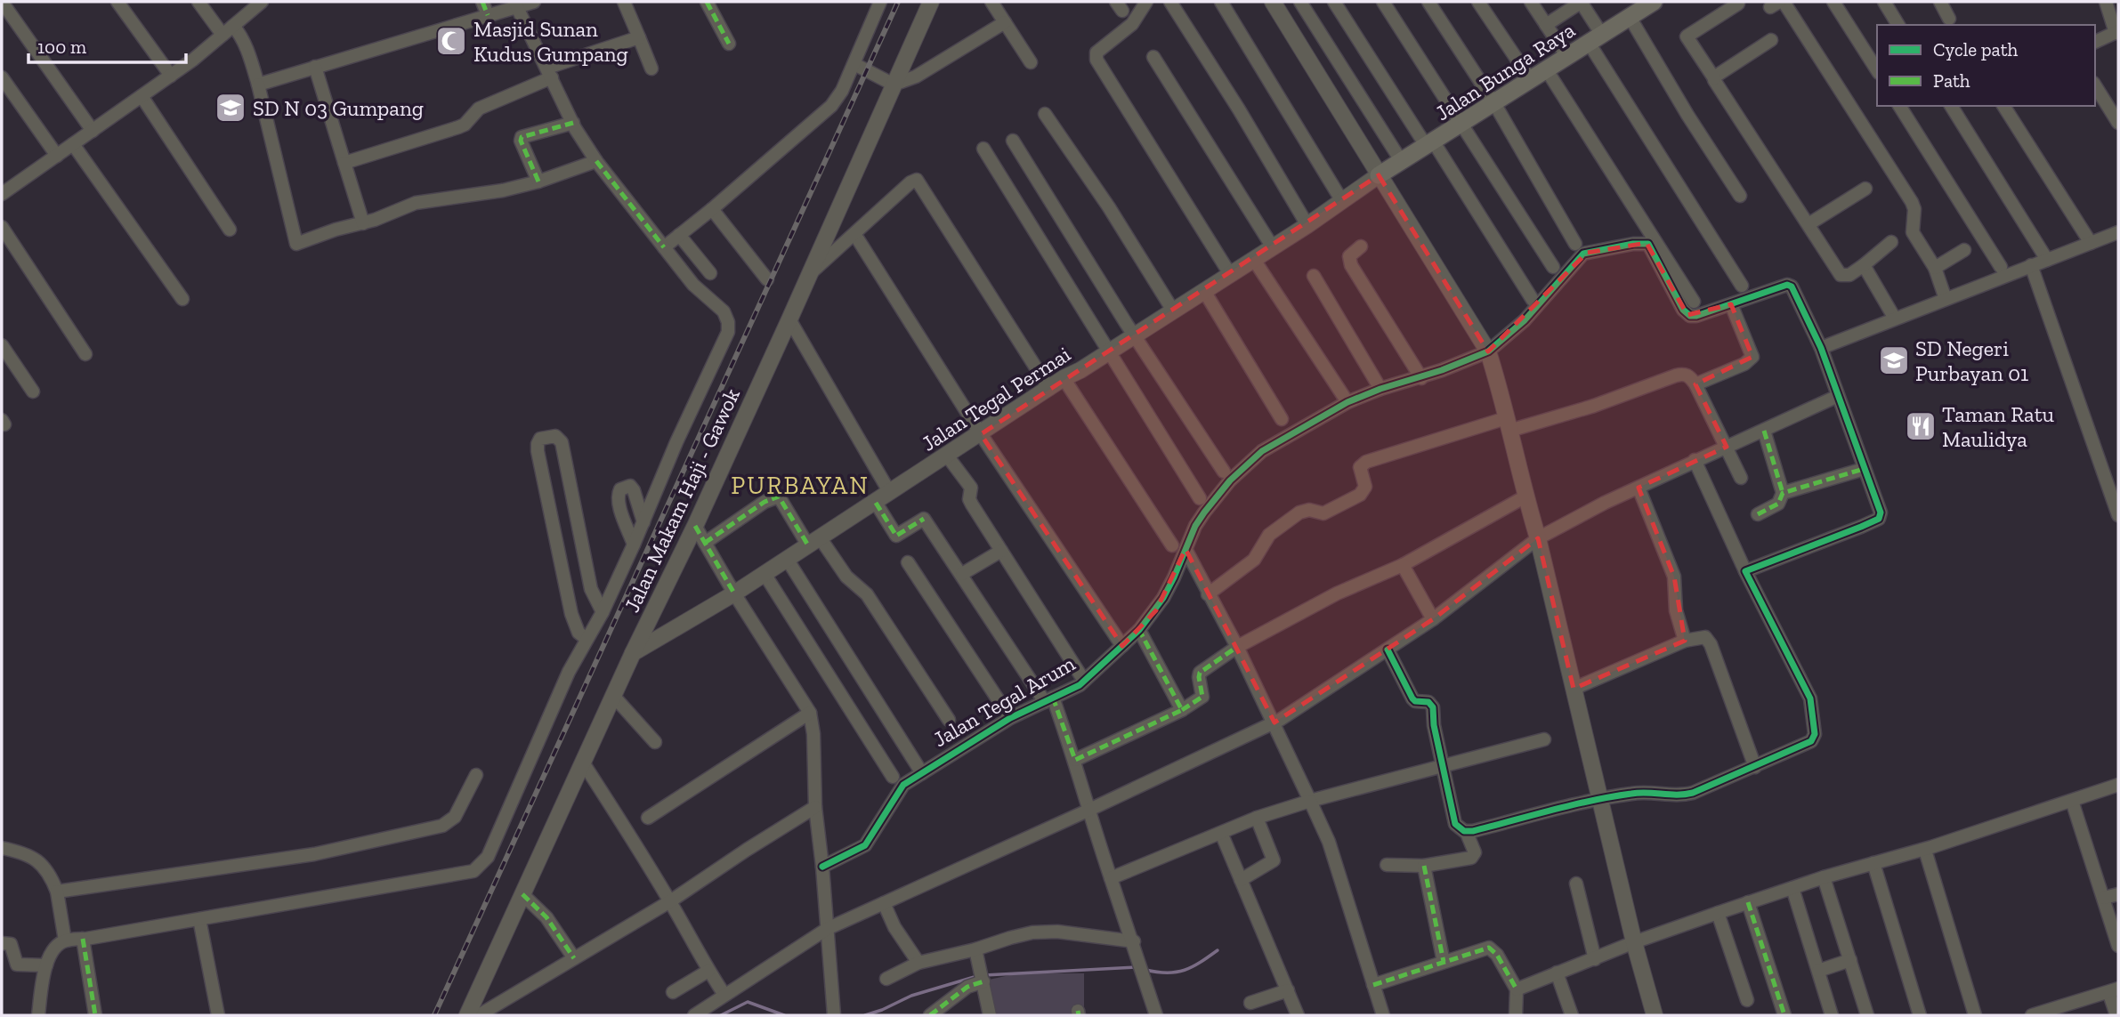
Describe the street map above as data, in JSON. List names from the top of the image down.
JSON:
{
  "streets": {
    "main road": ["Jalan Bunga Raya"],
    "street": ["Jalan Tegal Permai", "Jalan Makam Haji - Gawok", "Jalan Tegal Arum"]
  },
  "crossings": [
    ["Jalan Bunga Raya", "Jalan Tegal Permai"],
    ["Jalan Tegal Permai", "Jalan Makam Haji - Gawok"]
  ],
  "districts": ["PURBAYAN"],
  "places": {
    "mosque": ["Masjid Sunan Kudus Gumpang"],
    "school or university": ["SD N 03 Gumpang", "SD Negeri Purbayan 01"],
    "restaurant": ["Taman Ratu Maulidya"]
  },
  "legend": ["Cycle path", "Path"],
  "scale_bar": "100 m"
}
